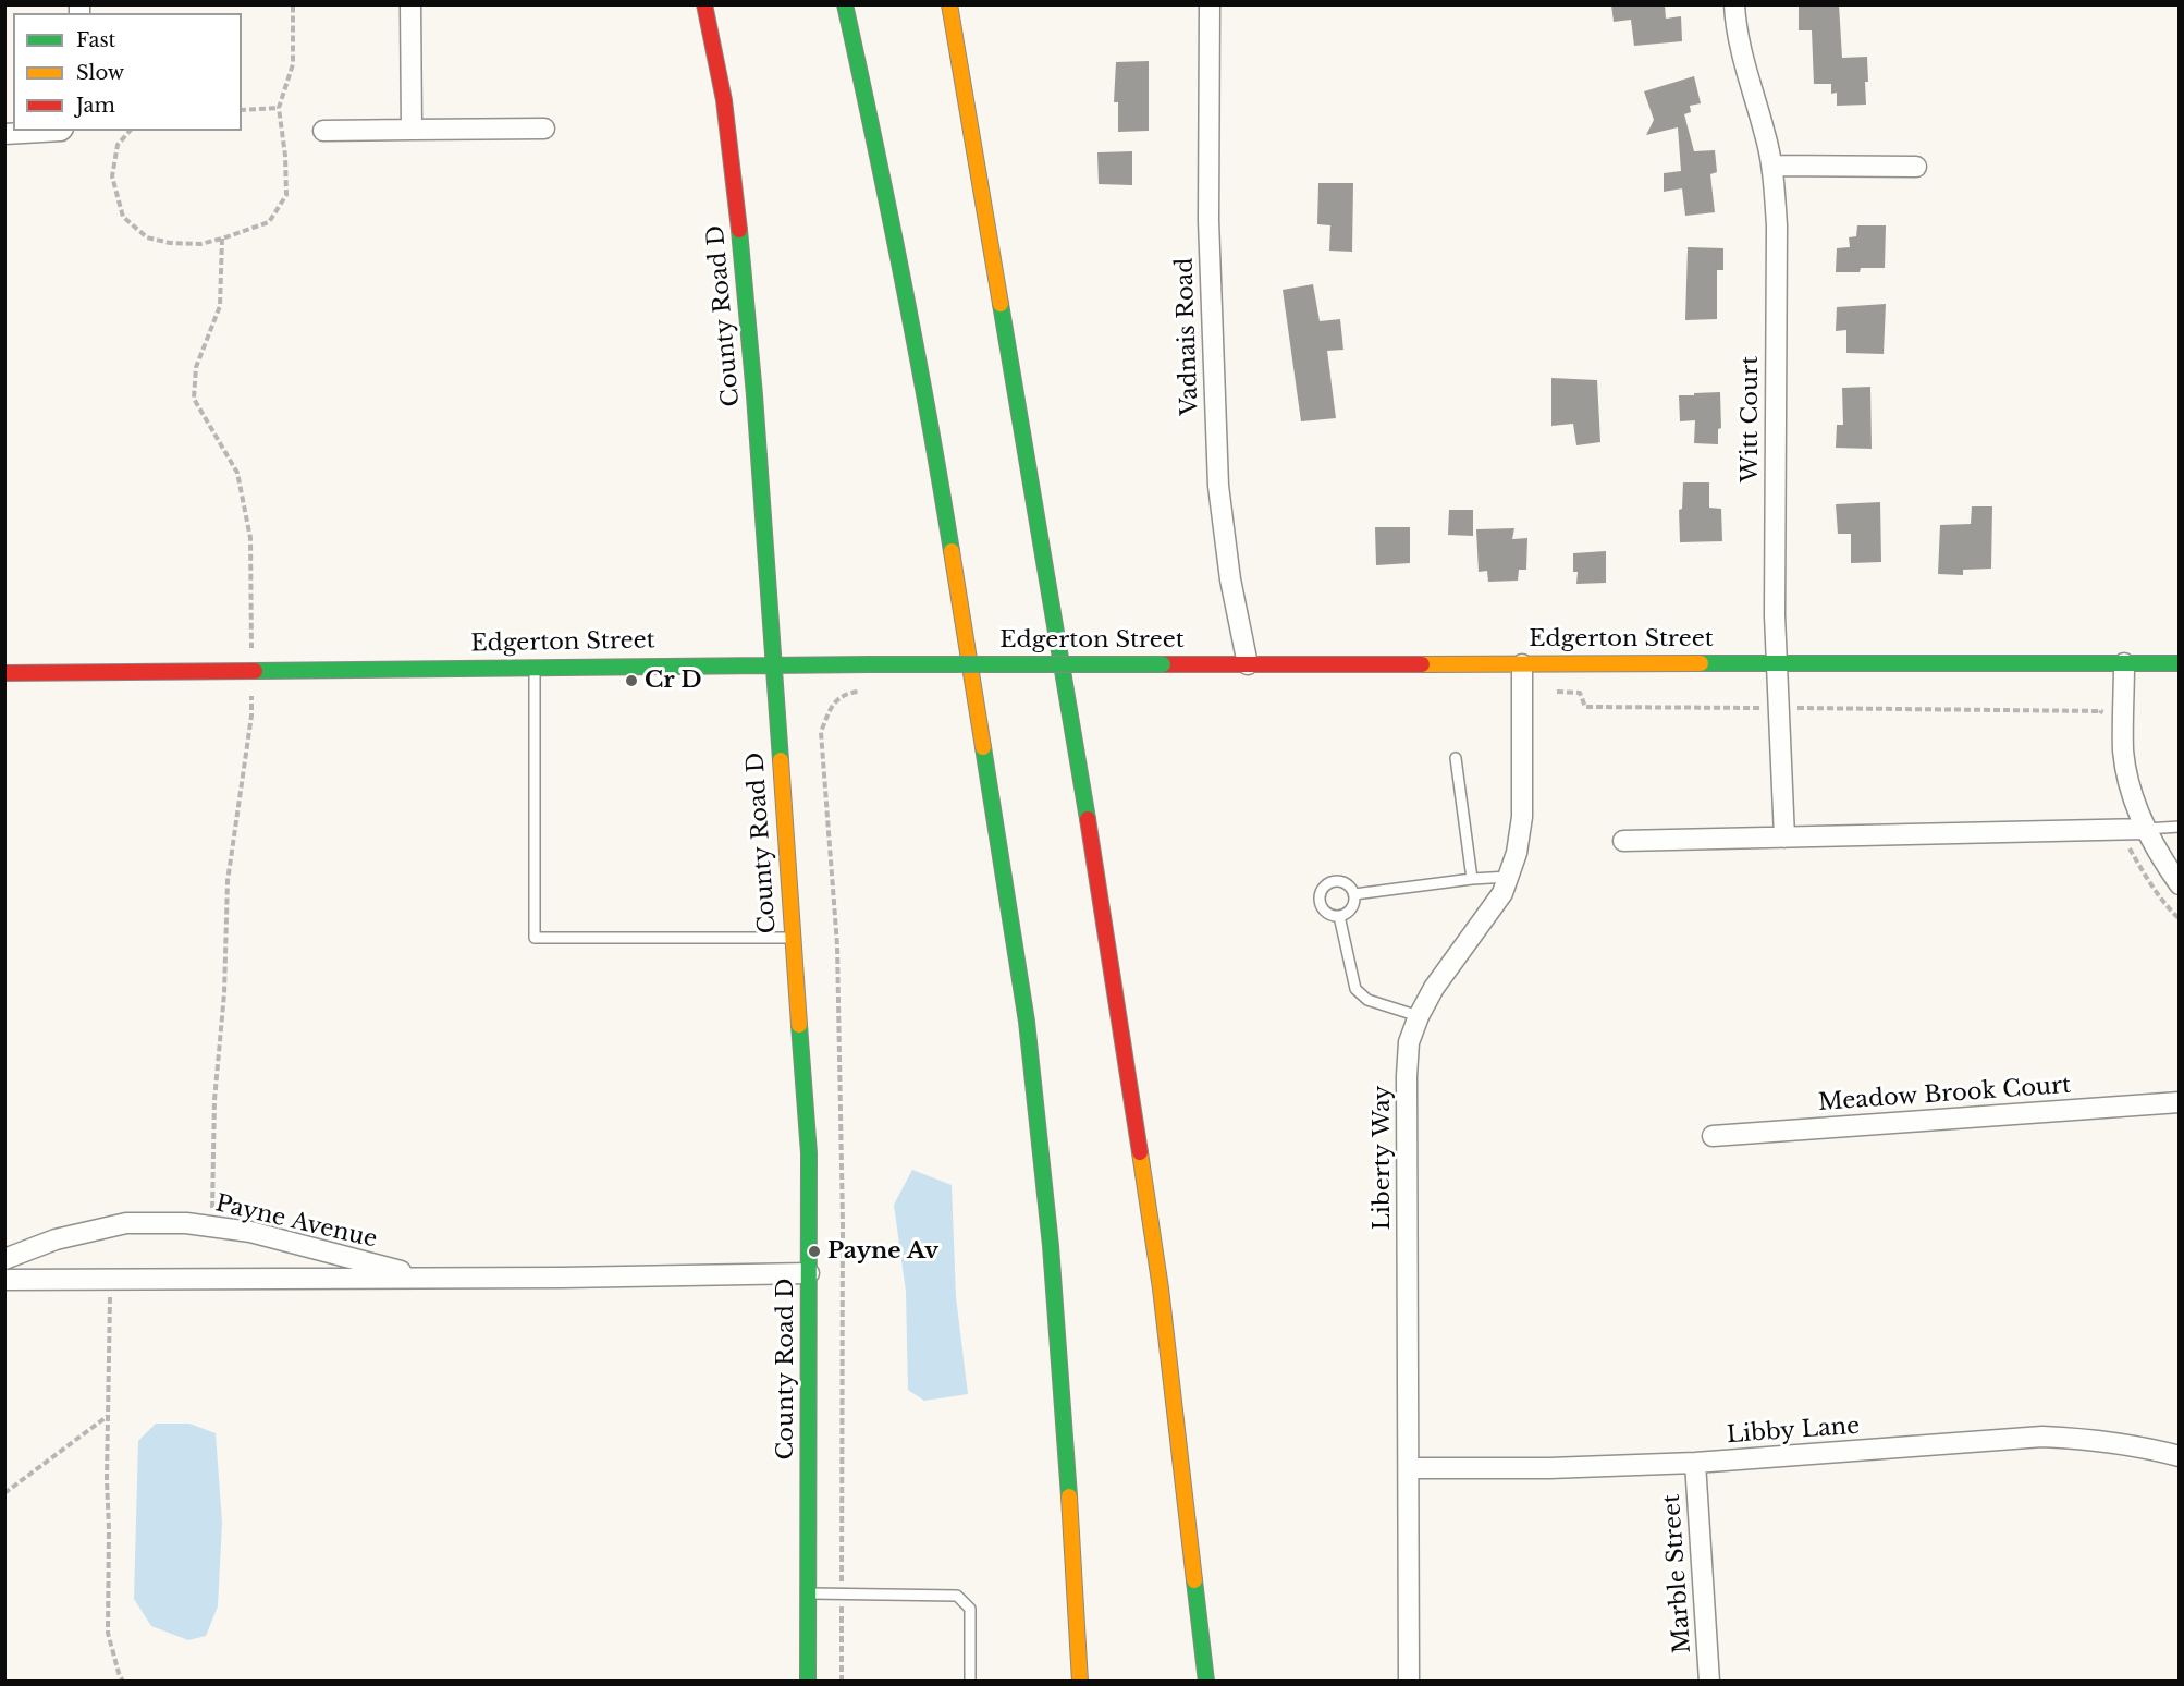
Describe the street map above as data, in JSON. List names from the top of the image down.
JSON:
{
  "streets": {
    "main road": ["County Road D", "Edgerton Street"],
    "street": [
      "Vadnais Road",
      "Witt Court",
      "Meadow Brook Court",
      "Liberty Way",
      "Payne Avenue",
      "Libby Lane",
      "Marble Street"
    ]
  },
  "crossings": [
    ["County Road D", "Edgerton Street"],
    ["County Road D", "Payne Avenue"],
    ["Vadnais Road", "Edgerton Street"],
    ["Witt Court", "Edgerton Street"],
    ["Edgerton Street", "Liberty Way"],
    ["Liberty Way", "Libby Lane"],
    ["Libby Lane", "Marble Street"]
  ],
  "places": ["Cr D", "Payne Av"],
  "legend": ["Fast", "Slow", "Jam"]
}
